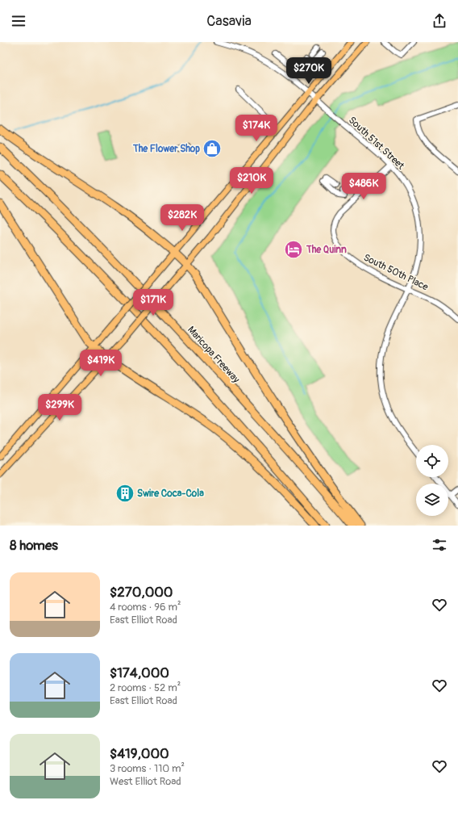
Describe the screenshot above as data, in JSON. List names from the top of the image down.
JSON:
{
  "streets": {
    "highway": ["Maricopa Freeway"],
    "street": ["South 51st Street", "South 50th Place"]
  },
  "crossings": [
    ["South 51st Street", "South 50th Place"]
  ],
  "places": {
    "shop": ["The Flower Shop"],
    "hotel": ["The Quinn"],
    "building": ["Swire Coca-Cola"]
  },
  "page": {
    "header": "Casavia",
    "price": [
      "$270K",
      "$174K",
      "$210K",
      "$486K",
      "$282K",
      "$171K",
      "$419K",
      "$299K"
    ],
    "heading": "8 homes",
    "list": [
      {
        "name": "$270,000",
        "note": "4 rooms · 96 m² · East Elliot Road"
      },
      {
        "name": "$174,000",
        "note": "2 rooms · 52 m² · East Elliot Road"
      },
      {
        "name": "$419,000",
        "note": "3 rooms · 110 m² · West Elliot Road"
      }
    ]
  }
}
